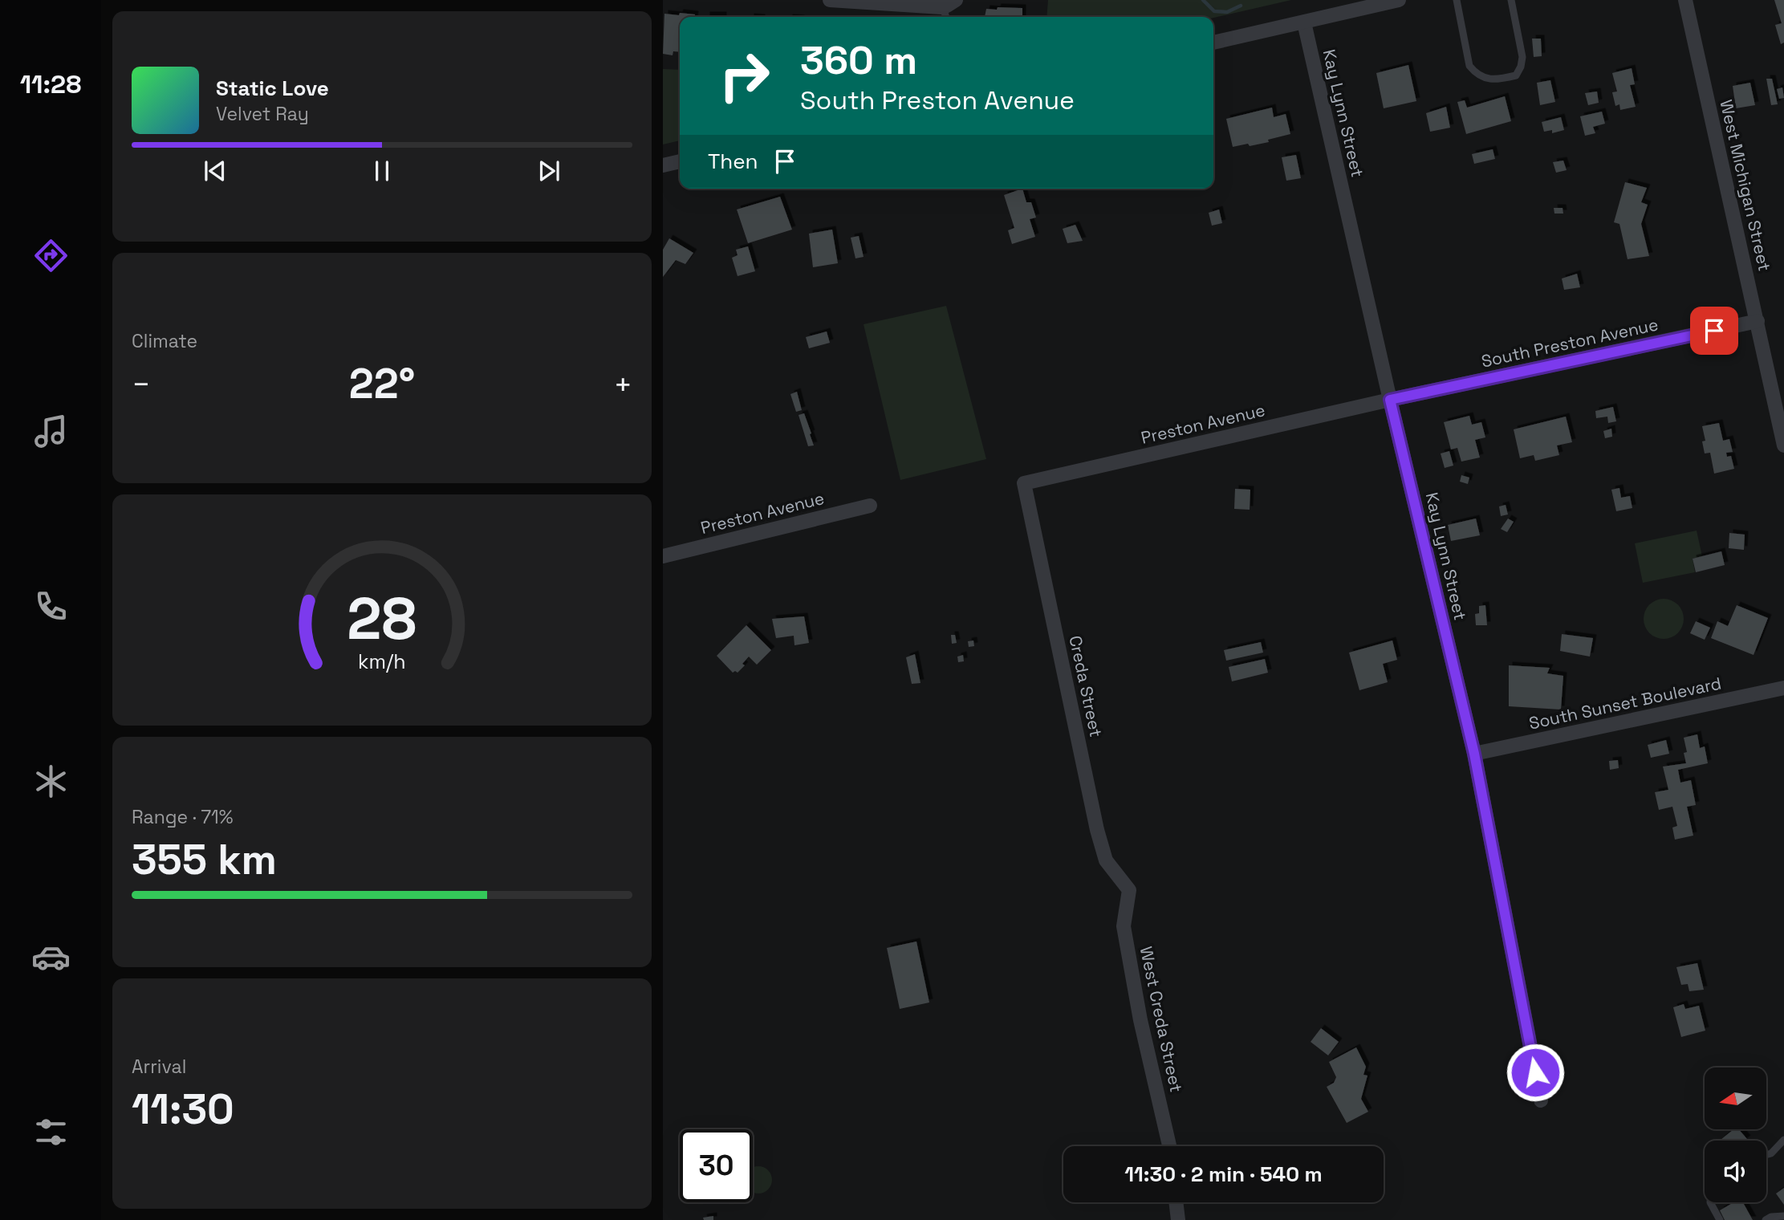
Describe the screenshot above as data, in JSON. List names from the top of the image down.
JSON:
{
  "streets": {
    "street": [
      "Kay Lynn Street",
      "West Michigan Street",
      "South Preston Avenue",
      "Preston Avenue",
      "Creda Street",
      "South Sunset Boulevard",
      "West Creda Street"
    ]
  },
  "crossings": [
    ["Kay Lynn Street", "South Preston Avenue"],
    ["Kay Lynn Street", "Preston Avenue"],
    ["Kay Lynn Street", "South Sunset Boulevard"],
    ["West Michigan Street", "South Preston Avenue"],
    ["South Preston Avenue", "Preston Avenue"],
    ["Preston Avenue", "Creda Street"],
    ["Creda Street", "West Creda Street"]
  ],
  "north": "left",
  "page": {
    "tabs": "11:28",
    "turn": ["360 m", "South Preston Avenue"],
    "song": ["Static Love", "Velvet Ray"],
    "then": "Then",
    "tile": [
      "Climate",
      ["Range · 71%", "355 km"],
      ["Arrival", "11:30"]
    ],
    "heat": ["−", "22°", "+"],
    "limit": "30",
    "trip": "11:30 · 2 min · 540 m",
    "gauge": ["28", "km/h"]
  }
}
